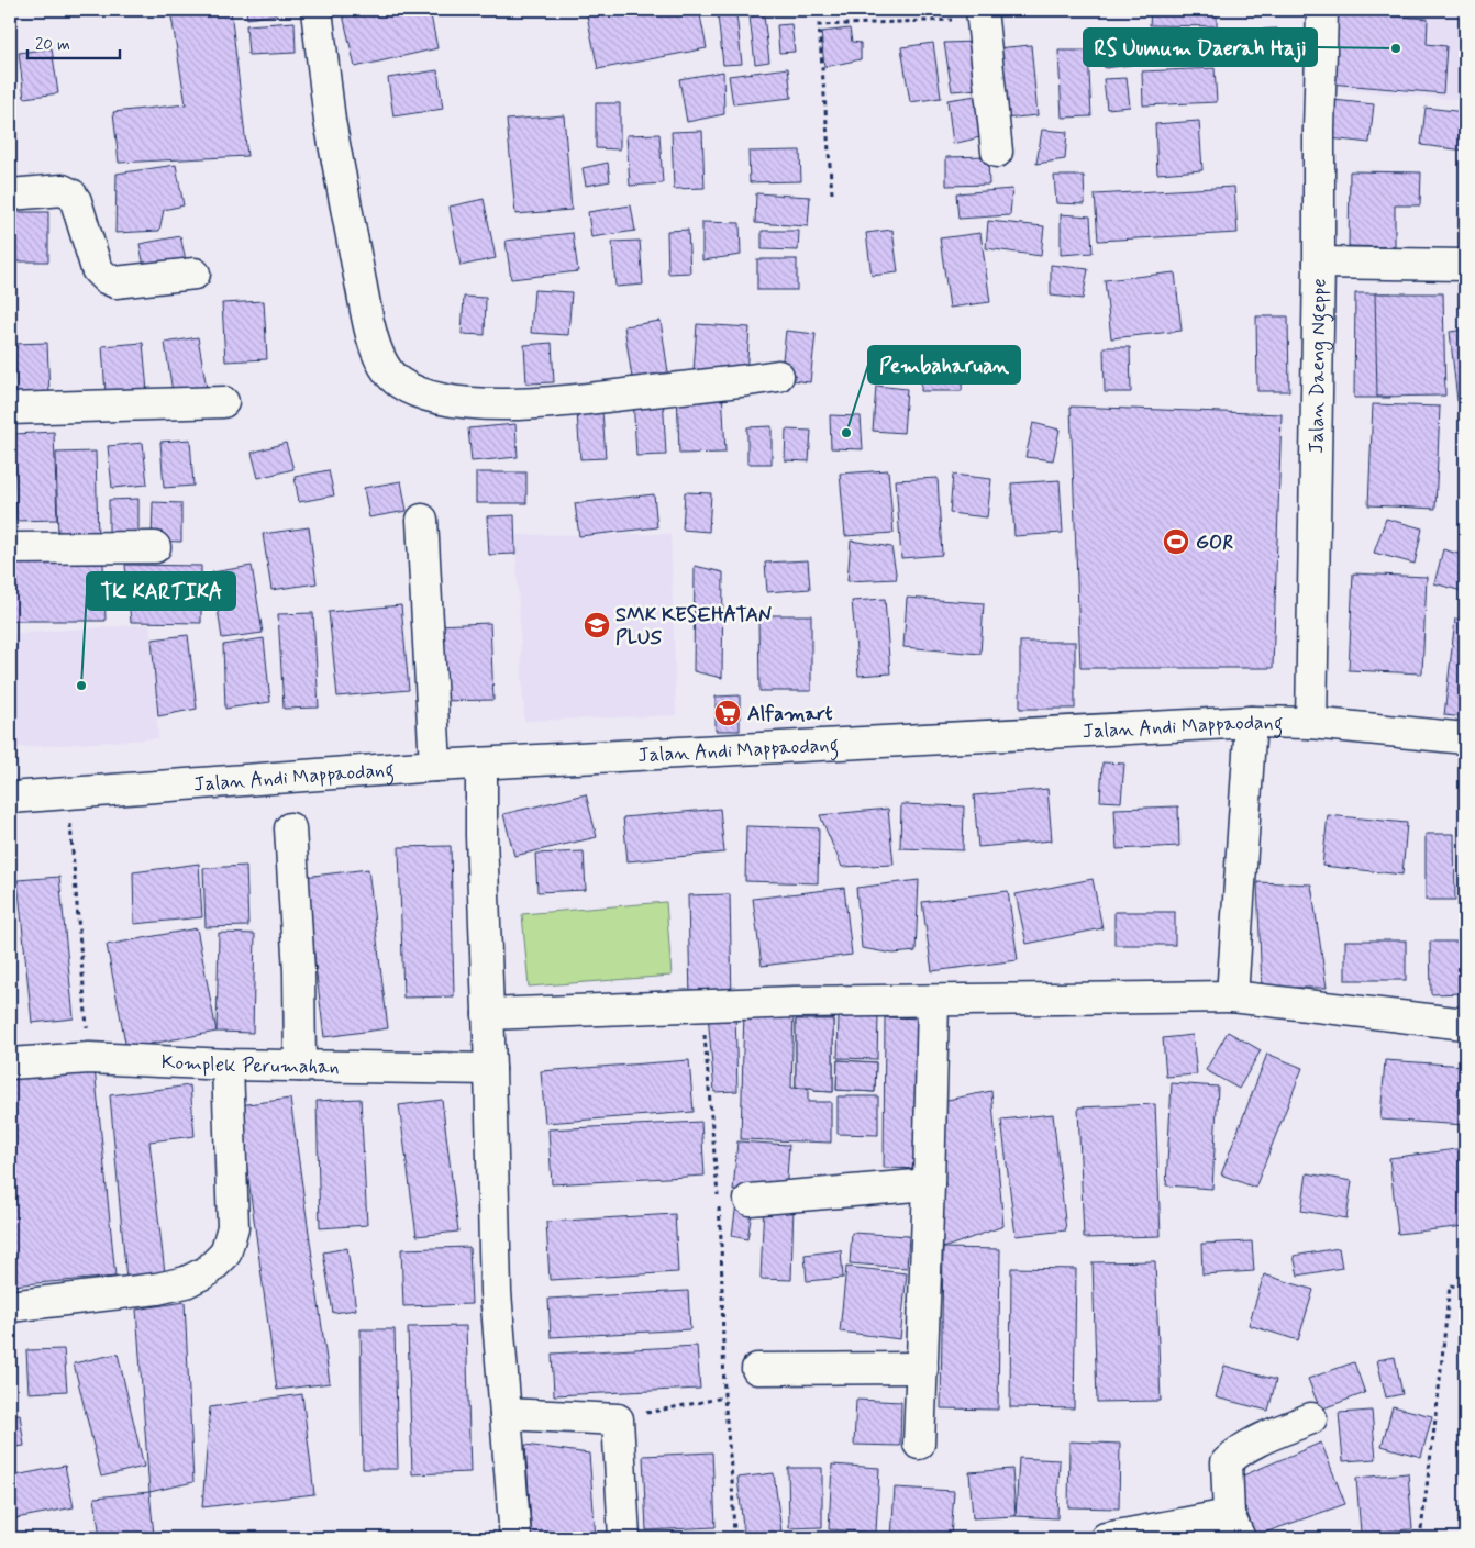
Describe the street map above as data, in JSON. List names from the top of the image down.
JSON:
{
  "streets": {
    "street": ["Jalan Daeng Ngeppe", "Jalan Andi Mappaodang", "Komplek Perumahan"]
  },
  "crossings": [
    ["Jalan Daeng Ngeppe", "Jalan Andi Mappaodang"]
  ],
  "places": {
    "other": ["RS Uumum Daerah Haji", "Pembaharuan", "TK KARTIKA"],
    "sports": ["GOR"],
    "school or university": ["SMK KESEHATAN PLUS"],
    "supermarket": ["Alfamart"]
  },
  "scale_bar": "20 m"
}
